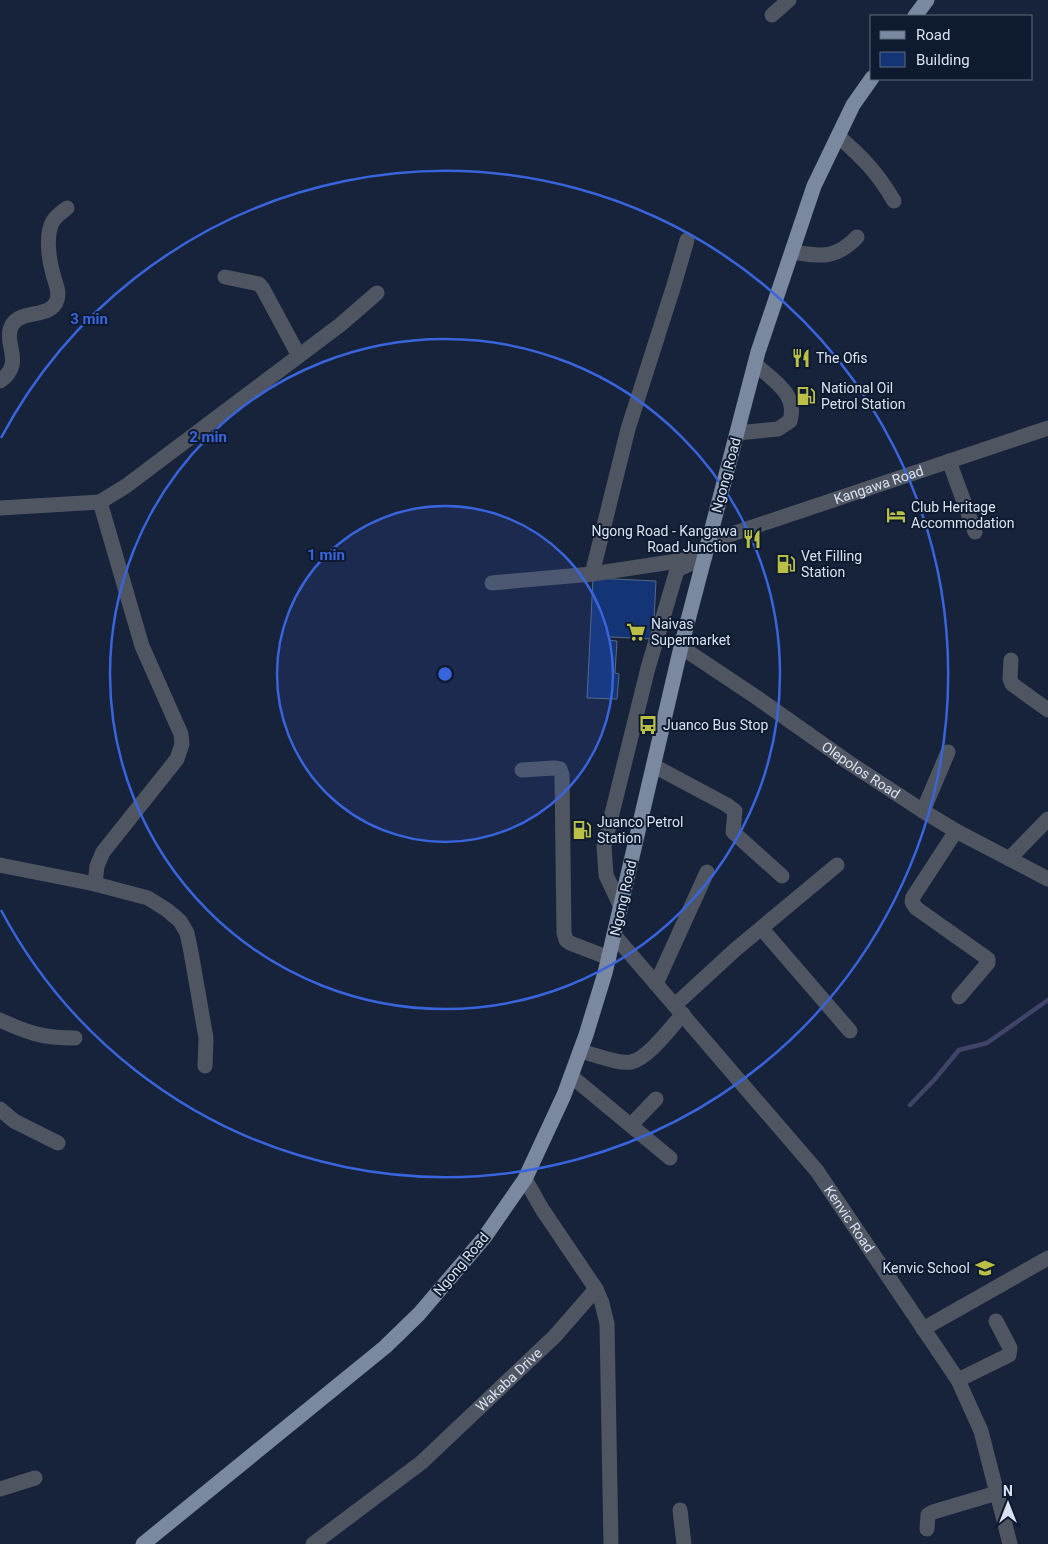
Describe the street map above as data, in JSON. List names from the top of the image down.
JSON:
{
  "streets": {
    "main road": ["Ngong Road"],
    "street": [
      "Kangawa Road",
      "Olepolos Road",
      "Kenvic Road",
      "Wakaba Drive"
    ]
  },
  "crossings": [
    ["Ngong Road", "Kangawa Road"],
    ["Ngong Road", "Olepolos Road"],
    ["Ngong Road", "Kenvic Road"]
  ],
  "places": {
    "restaurant": ["The Ofis", "Ngong Road - Kangawa Road Junction"],
    "fuel station": ["National Oil Petrol Station", "Vet Filling Station", "Juanco Petrol Station"],
    "hotel": ["Club Heritage Accommodation"],
    "supermarket": ["Naivas Supermarket"],
    "bus stop": ["Juanco Bus Stop"],
    "school or university": ["Kenvic School"]
  },
  "legend": ["Road", "Building"],
  "north": "top",
  "rings": ["3 min", "2 min", "1 min"]
}
